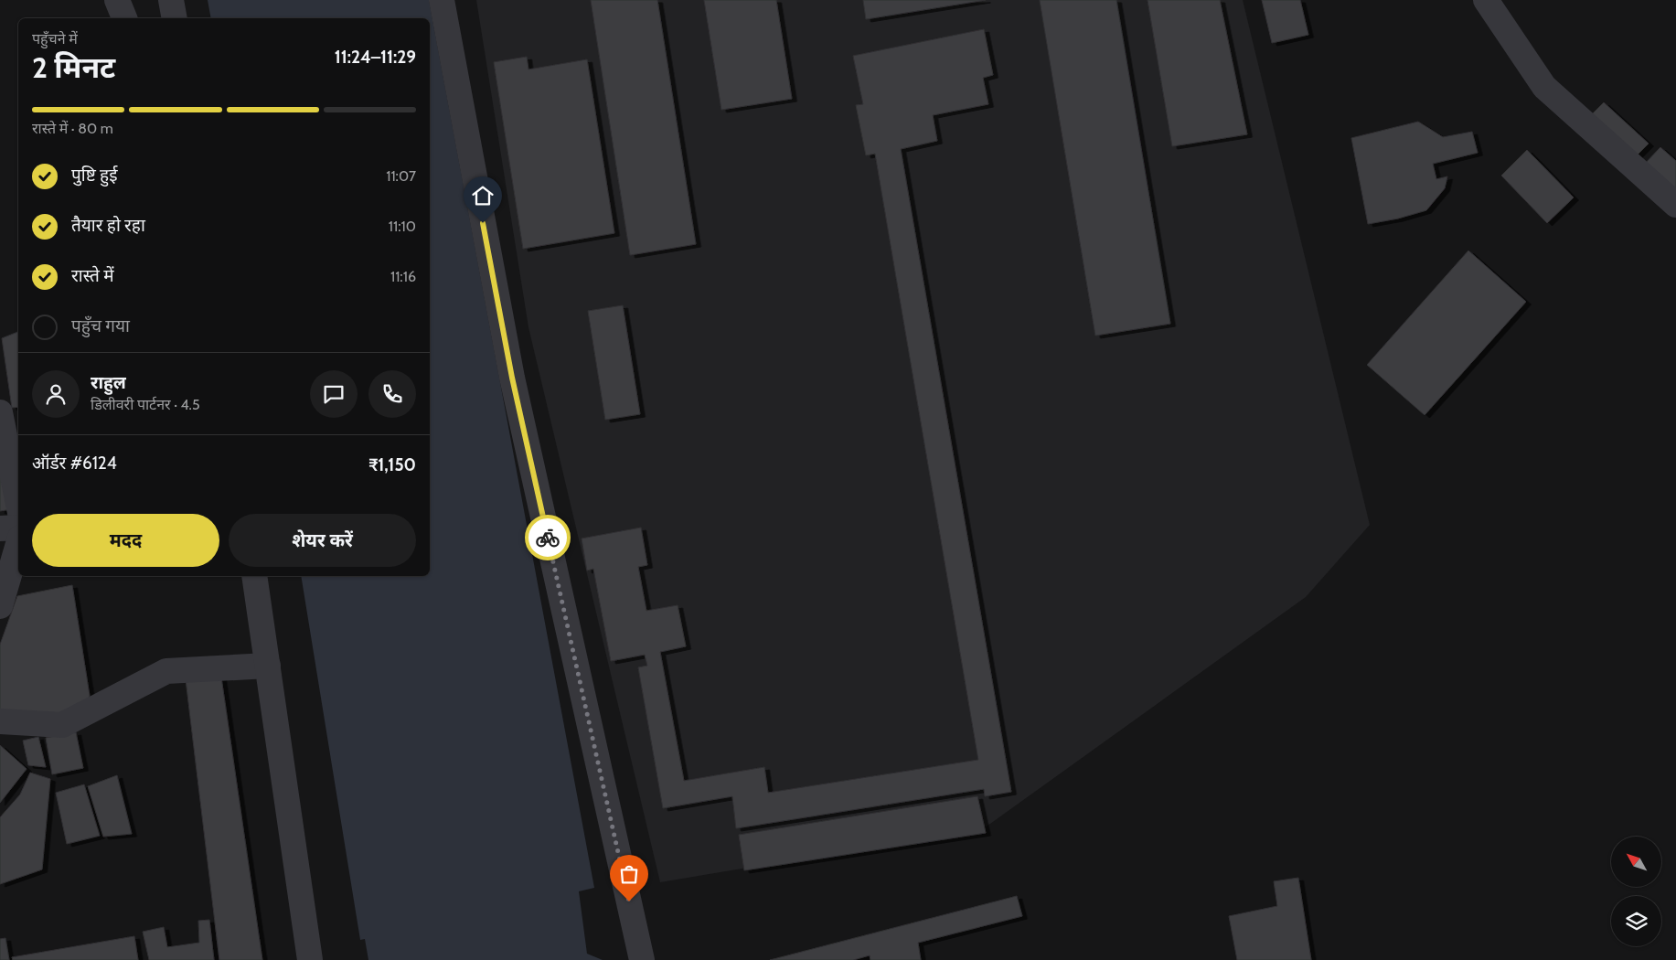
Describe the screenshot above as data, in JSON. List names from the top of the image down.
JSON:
{
  "north": "top left",
  "page": {
    "heading": ["2 मिनट", "पहुँचने में", "11:24–11:29"],
    "panel": [
      "राहुल",
      "डिलीवरी पार्टनर · 4.5",
      "ऑर्डर #6124",
      "₹1,150"
    ],
    "bar": "रास्ते में · 80 m",
    "list": [
      ["पुष्टि हुई", "11:07"],
      ["तैयार हो रहा", "11:10"],
      ["रास्ते में", "11:16"],
      "पहुँच गया"
    ],
    "buttons": ["मदद", "शेयर करें"]
  }
}
